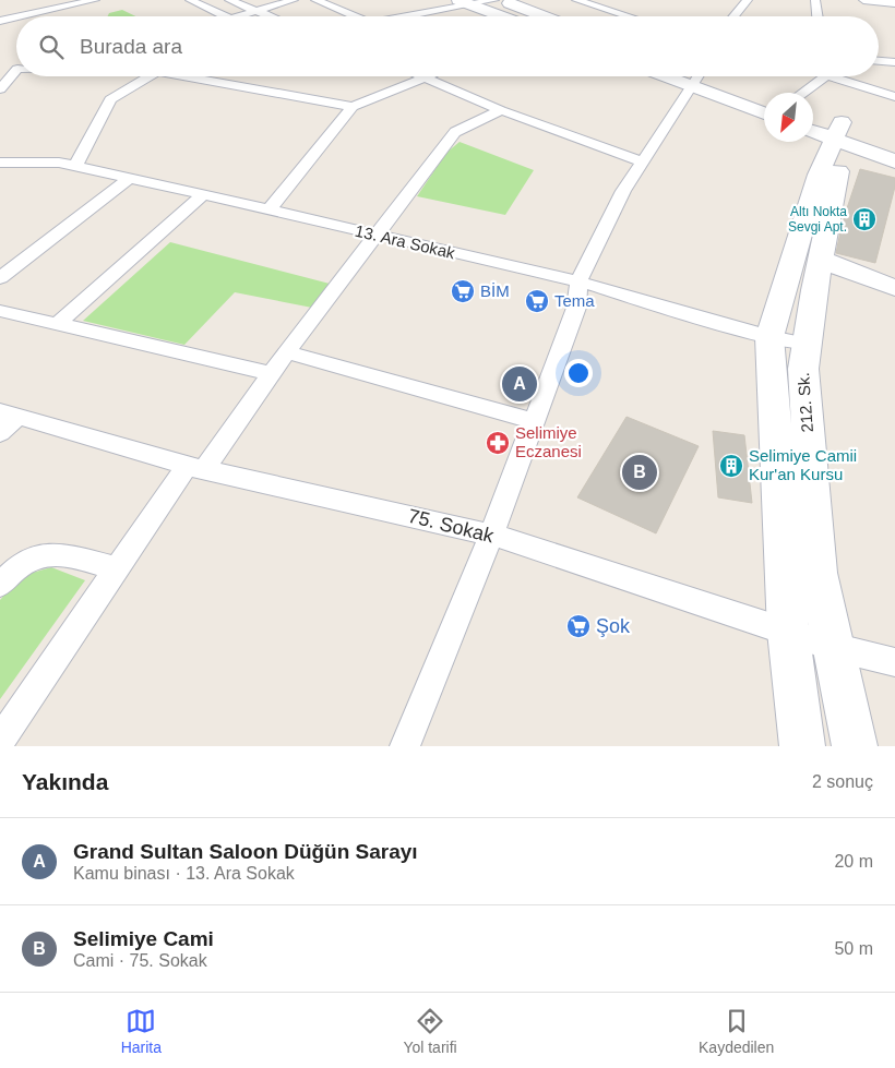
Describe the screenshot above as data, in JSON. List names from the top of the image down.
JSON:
{
  "streets": {
    "street": ["13. Ara Sokak", "212. Sk.", "75. Sokak"]
  },
  "crossings": [
    ["13. Ara Sokak", "212. Sk."],
    ["212. Sk.", "75. Sokak"]
  ],
  "places": {
    "building": ["Altı Nokta Sevgi Apt.", "Selimiye Camii Kur'an Kursu"],
    "supermarket": ["BİM", "Tema", "Şok"],
    "pharmacy": ["Selimiye Eczanesi"]
  },
  "north": "bottom left",
  "page": {
    "search": "Burada ara",
    "pins": ["A", "B"],
    "heading": ["Yakında", "2 sonuç"],
    "list": [
      {
        "mark": "A",
        "name": "Grand Sultan Saloon Düğün Sarayı",
        "note": "Kamu binası · 13. Ara Sokak",
        "value": "20 m"
      },
      {
        "mark": "B",
        "name": "Selimiye Cami",
        "note": "Cami · 75. Sokak",
        "value": "50 m"
      }
    ],
    "nav": ["Harita", "Yol tarifi", "Kaydedilen"]
  }
}
